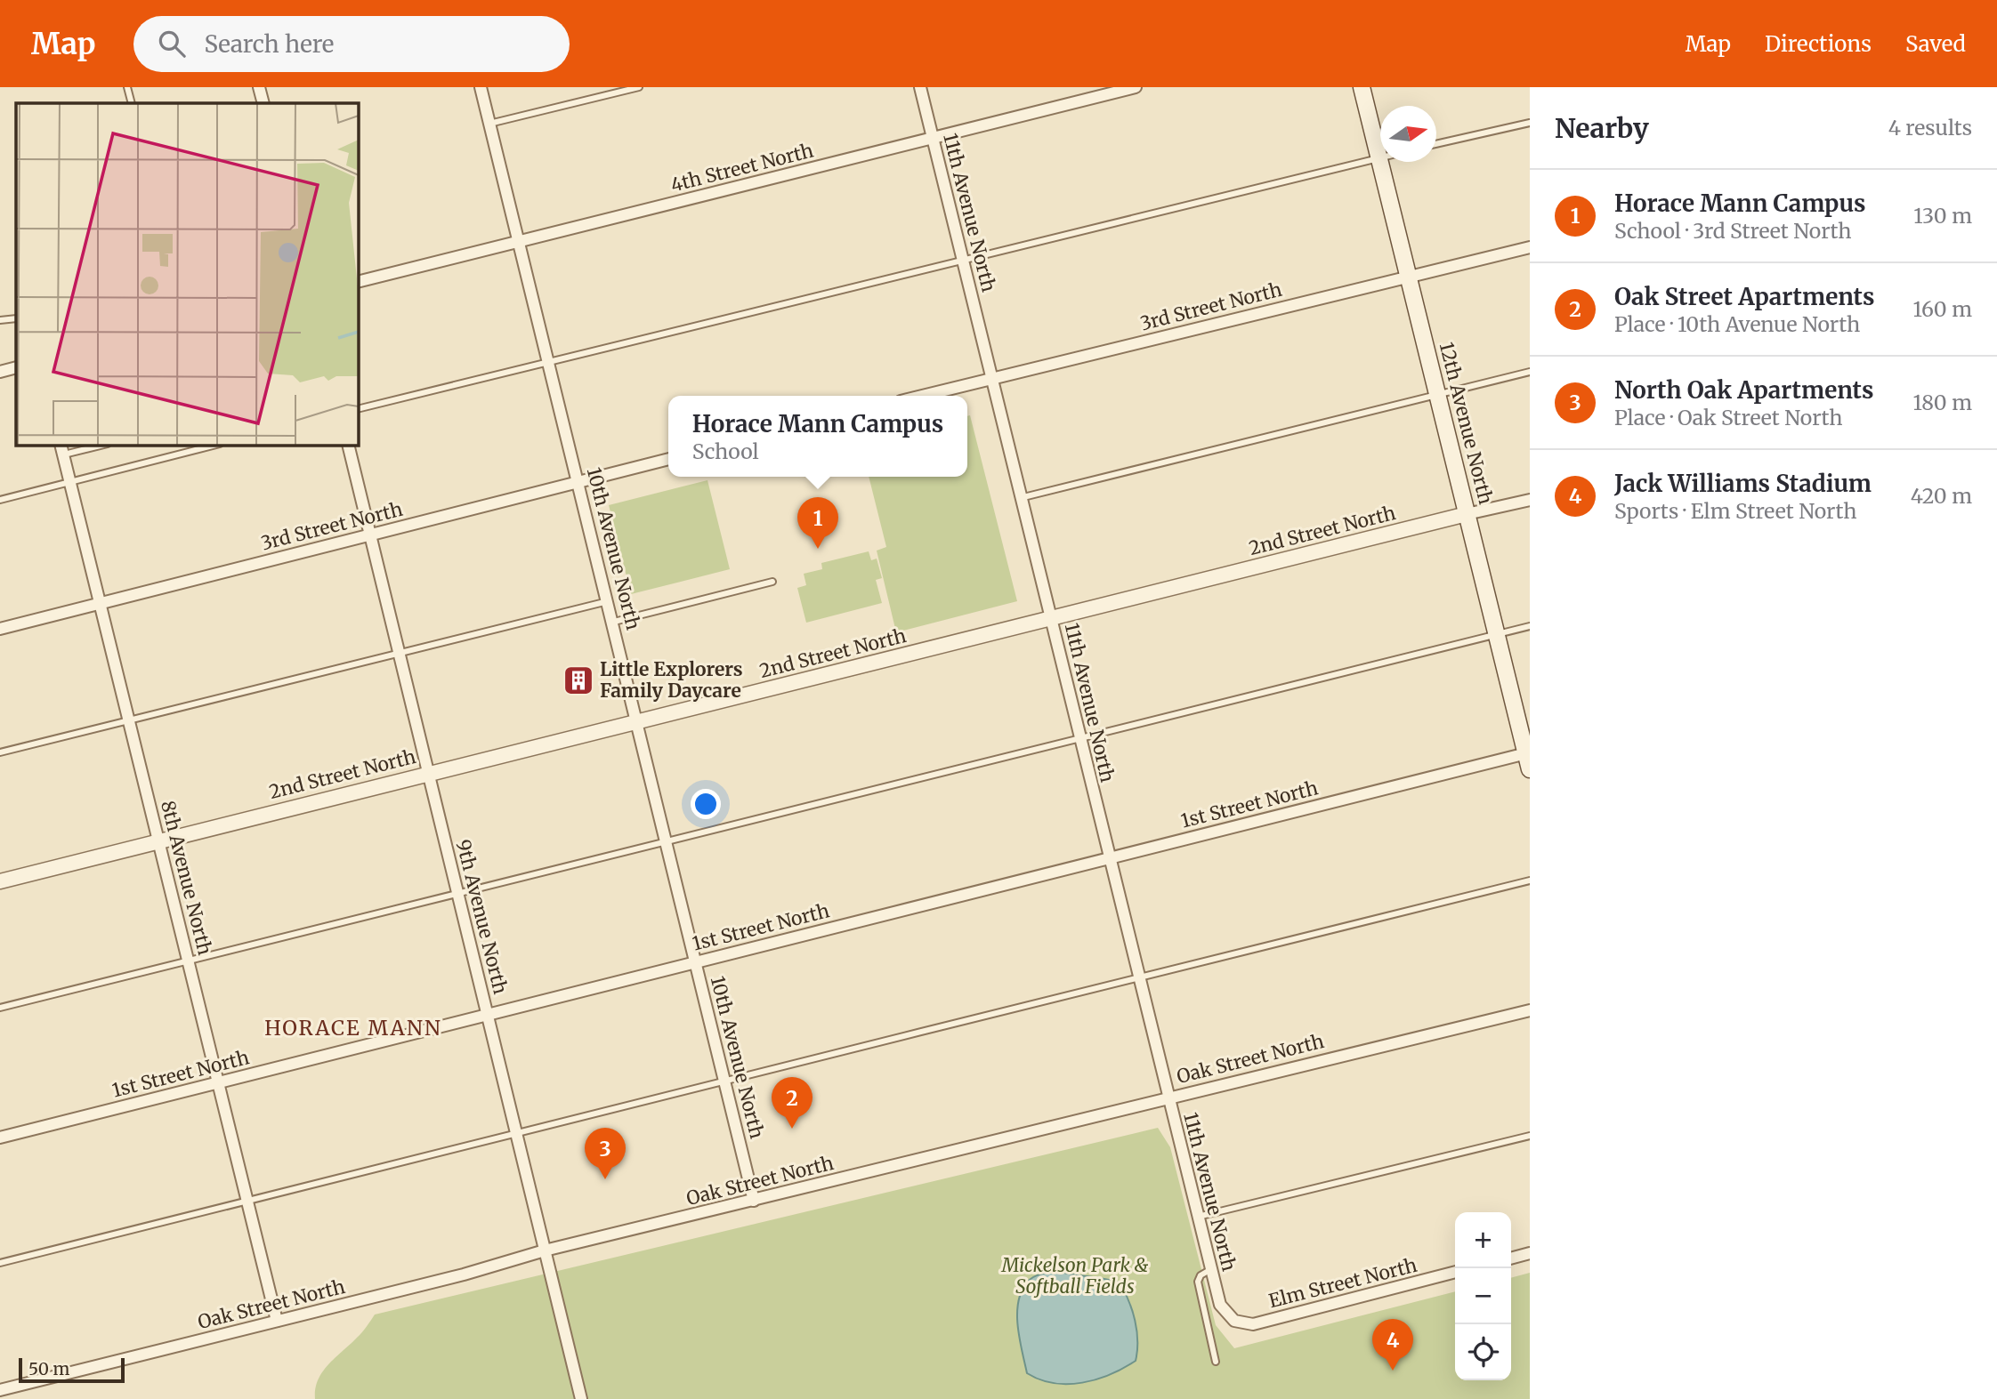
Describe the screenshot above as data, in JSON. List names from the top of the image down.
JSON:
{
  "streets": {
    "main road": ["12th Avenue North"],
    "street": [
      "4th Street North",
      "11th Avenue North",
      "3rd Street North",
      "2nd Street North",
      "10th Avenue North",
      "1st Street North",
      "8th Avenue North",
      "9th Avenue North",
      "Oak Street North",
      "Elm Street North"
    ]
  },
  "crossings": [
    ["4th Street North", "11th Avenue North"],
    ["4th Street North", "10th Avenue North"],
    ["11th Avenue North", "3rd Street North"],
    ["11th Avenue North", "2nd Street North"],
    ["11th Avenue North", "1st Street North"],
    ["11th Avenue North", "Oak Street North"],
    ["11th Avenue North", "Elm Street North"],
    ["3rd Street North", "12th Avenue North"],
    ["3rd Street North", "10th Avenue North"],
    ["3rd Street North", "8th Avenue North"],
    ["3rd Street North", "9th Avenue North"],
    ["12th Avenue North", "2nd Street North"],
    ["12th Avenue North", "1st Street North"],
    ["2nd Street North", "10th Avenue North"],
    ["2nd Street North", "8th Avenue North"],
    ["2nd Street North", "9th Avenue North"],
    ["10th Avenue North", "1st Street North"],
    ["10th Avenue North", "Oak Street North"],
    ["1st Street North", "8th Avenue North"],
    ["1st Street North", "9th Avenue North"],
    ["8th Avenue North", "Oak Street North"],
    ["9th Avenue North", "Oak Street North"]
  ],
  "districts": ["HORACE MANN"],
  "parks": ["Mickelson Park & Softball Fields"],
  "places": {
    "building": ["Little Explorers Family Daycare"]
  },
  "scale_bar": "50 m",
  "north": "right",
  "page": {
    "header": "Map",
    "search": "Search here",
    "nav": ["Map", "Directions", "Saved"],
    "heading": ["Nearby", "4 results"],
    "list": [
      {
        "mark": "1",
        "name": "Horace Mann Campus",
        "note": "School · 3rd Street North",
        "value": "130 m"
      },
      {
        "mark": "2",
        "name": "Oak Street Apartments",
        "note": "Place · 10th Avenue North",
        "value": "160 m"
      },
      {
        "mark": "3",
        "name": "North Oak Apartments",
        "note": "Place · Oak Street North",
        "value": "180 m"
      },
      {
        "mark": "4",
        "name": "Jack Williams Stadium",
        "note": "Sports · Elm Street North",
        "value": "420 m"
      }
    ],
    "popup": ["Horace Mann Campus", "School"],
    "pins": [
      "1",
      "2",
      "3",
      "4"
    ],
    "map_buttons": ["+", "−"],
    "scale": "50 m"
  }
}
